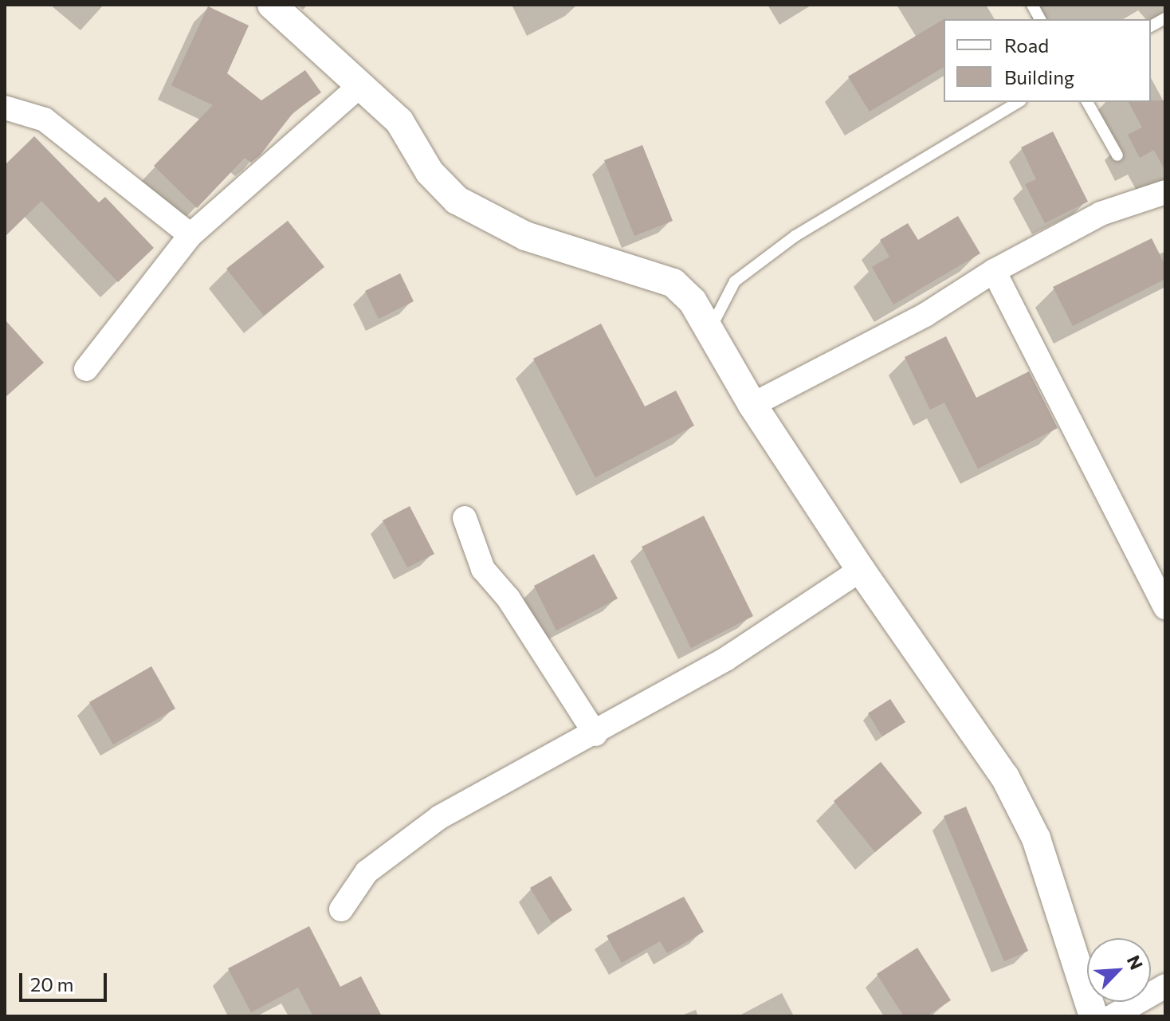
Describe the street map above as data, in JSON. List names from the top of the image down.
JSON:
{
  "legend": ["Road", "Building"],
  "scale_bar": "20 m",
  "north": "top right"
}
